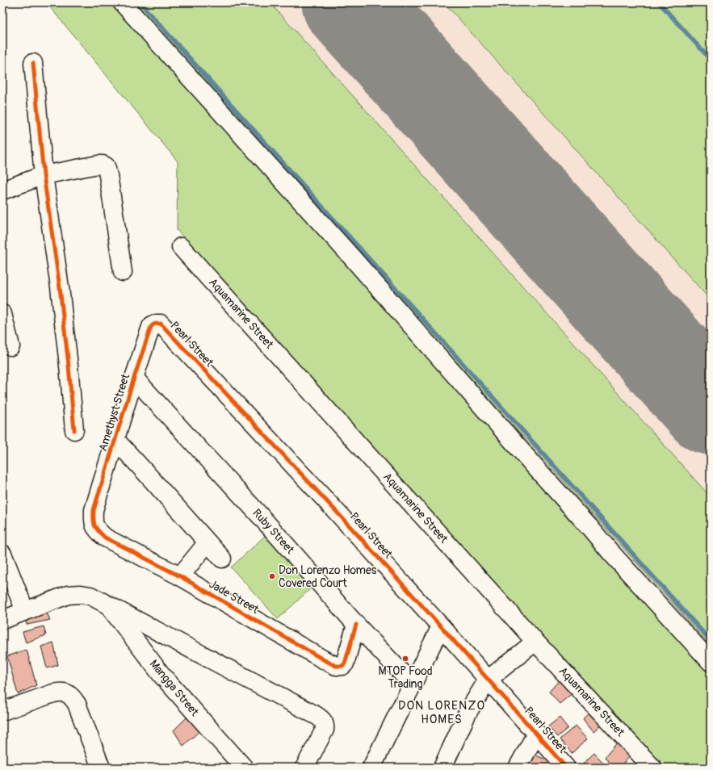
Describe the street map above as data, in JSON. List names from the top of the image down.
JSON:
{
  "streets": {
    "street": [
      "Aquamarine Street",
      "Pearl Street",
      "Amethyst Street",
      "Ruby Street",
      "Jade Street",
      "Mangga Street"
    ]
  },
  "crossings": [
    ["Pearl Street", "Amethyst Street"],
    ["Amethyst Street", "Ruby Street"],
    ["Amethyst Street", "Jade Street"],
    ["Ruby Street", "Jade Street"]
  ],
  "districts": ["DON LORENZO HOMES"],
  "places": ["Don Lorenzo Homes Covered Court", "MTOP Food Trading"]
}
